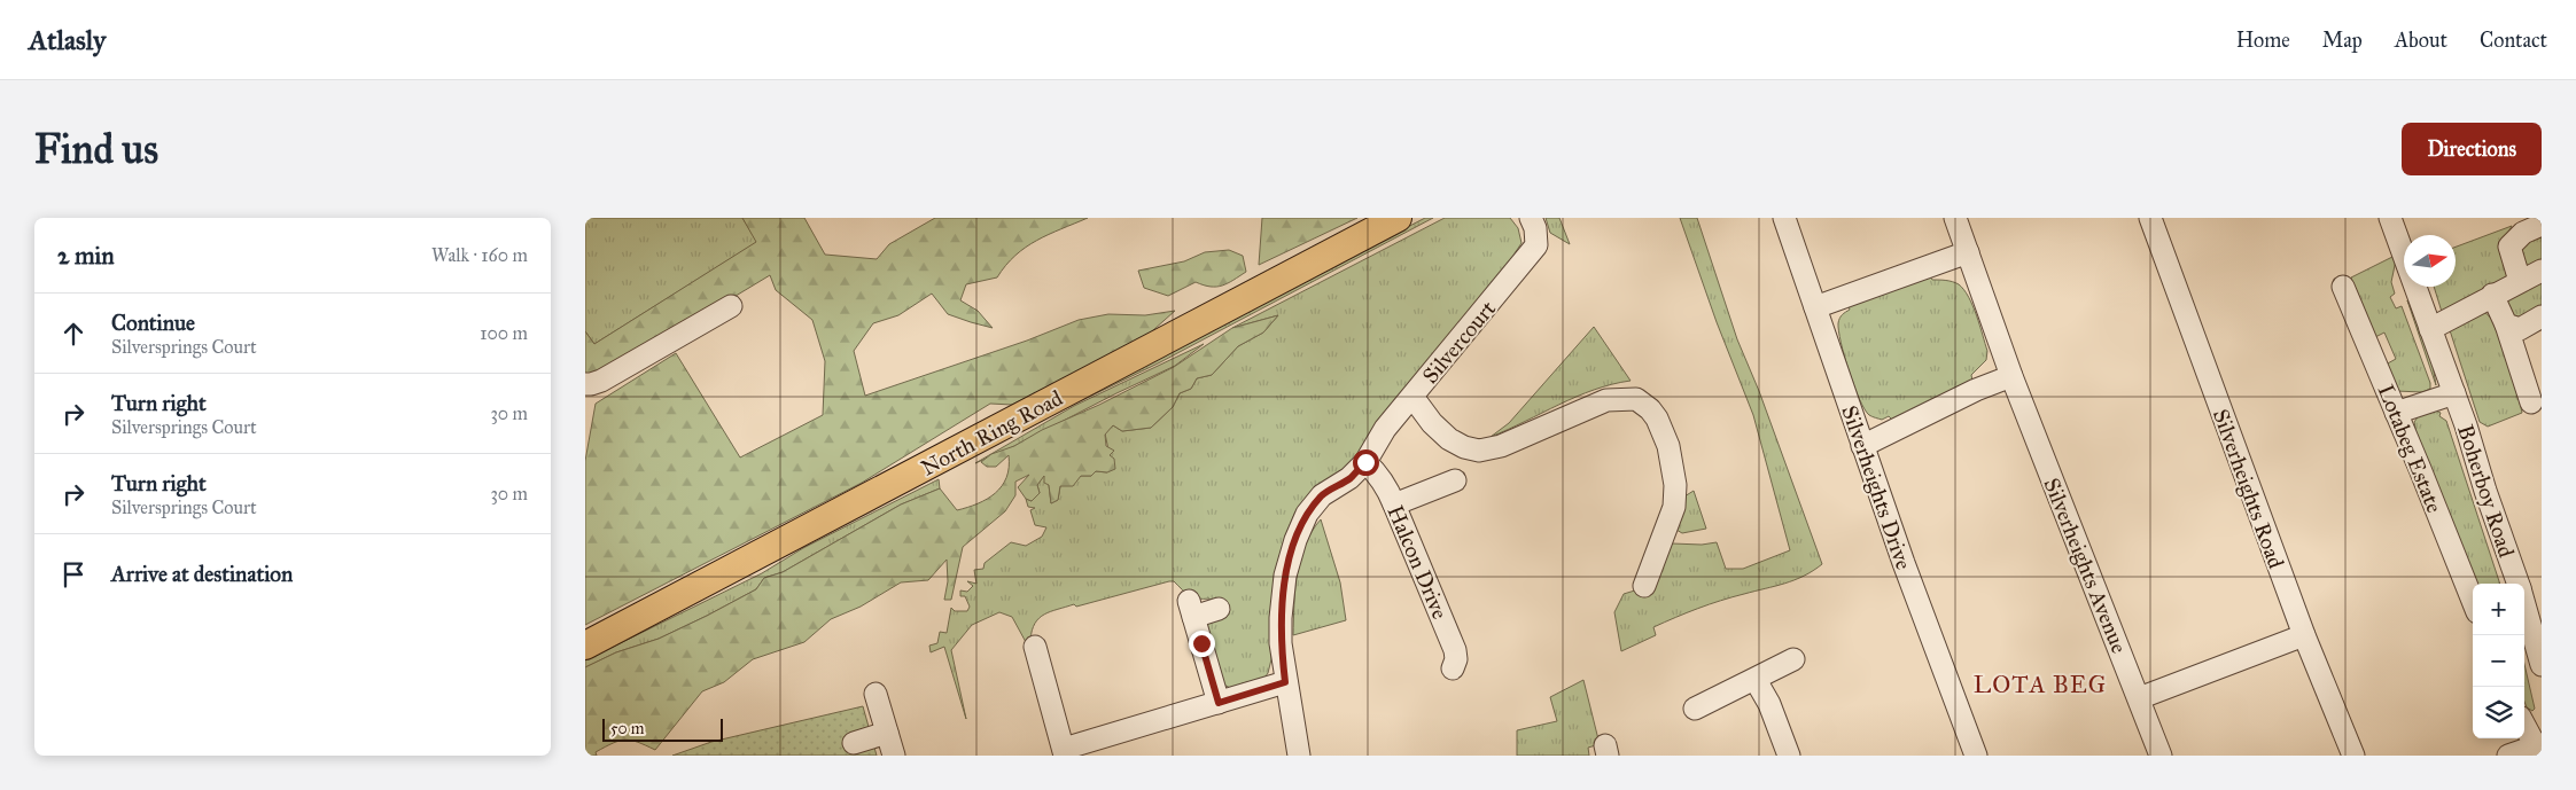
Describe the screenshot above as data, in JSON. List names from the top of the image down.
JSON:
{
  "streets": {
    "main road": ["North Ring Road"],
    "street": [
      "Silvercourt",
      "Lotabeg Estate",
      "Silverheights Drive",
      "Silverheights Road",
      "Boherboy Road",
      "Halcon Drive",
      "Silverheights Avenue"
    ]
  },
  "crossings": [
    ["Silvercourt", "Halcon Drive"]
  ],
  "districts": ["LOTA BEG"],
  "scale_bar": "50 m",
  "north": "right",
  "page": {
    "header": "Atlasly",
    "nav": [
      "Home",
      "Map",
      "About",
      "Contact"
    ],
    "buttons": "Directions",
    "title": "Find us",
    "heading": ["2 min", "Walk · 160 m"],
    "list": [
      ["Continue", "Silversprings Court", "100 m"],
      ["Turn right", "Silversprings Court", "30 m"],
      ["Turn right", "Silversprings Court", "30 m"],
      "Arrive at destination"
    ],
    "map_buttons": ["+", "−"],
    "scale": "50 m"
  }
}
